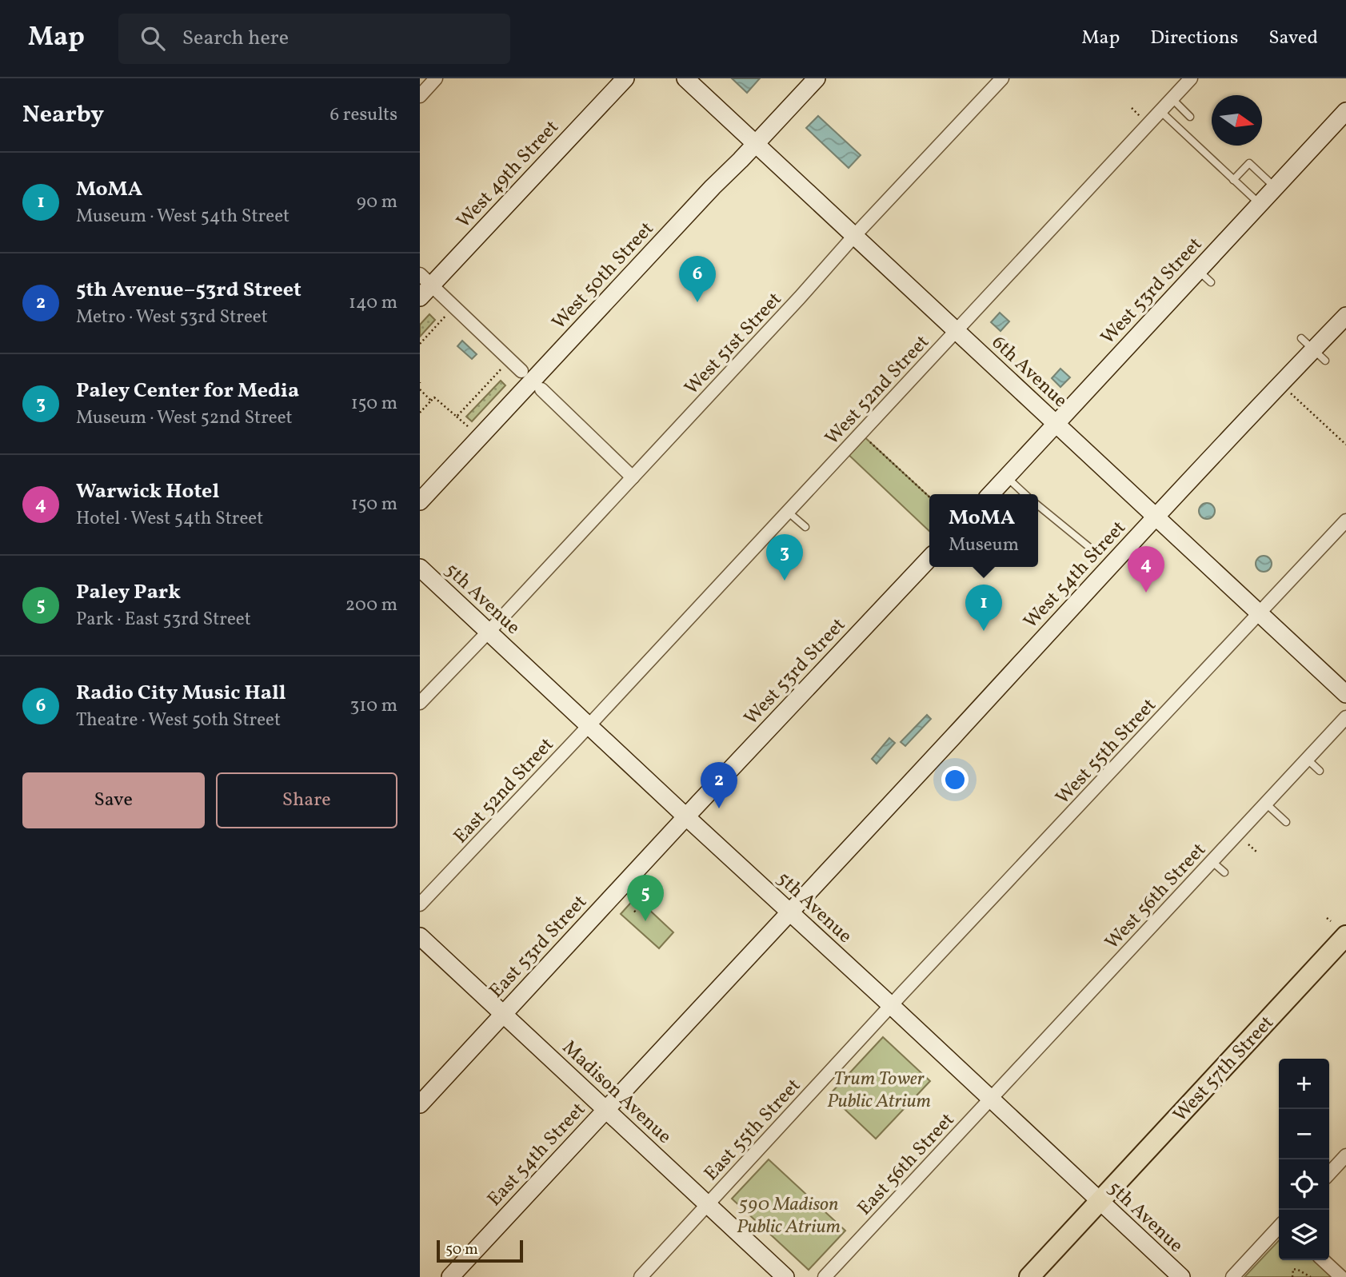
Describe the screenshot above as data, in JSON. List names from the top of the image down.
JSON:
{
  "streets": {
    "main road": [
      "West 49th Street",
      "West 50th Street",
      "West 53rd Street",
      "6th Avenue",
      "West 54th Street",
      "5th Avenue",
      "East 53rd Street",
      "West 57th Street",
      "Madison Avenue",
      "East 54th Street"
    ],
    "street": [
      "West 51st Street",
      "West 52nd Street",
      "West 55th Street",
      "East 52nd Street",
      "West 56th Street",
      "East 55th Street",
      "East 56th Street"
    ]
  },
  "crossings": [
    ["West 50th Street", "6th Avenue"],
    ["West 53rd Street", "6th Avenue"],
    ["West 53rd Street", "5th Avenue"],
    ["West 53rd Street", "East 53rd Street"],
    ["West 51st Street", "6th Avenue"],
    ["West 51st Street", "5th Avenue"],
    ["6th Avenue", "West 52nd Street"],
    ["6th Avenue", "West 54th Street"],
    ["6th Avenue", "West 55th Street"],
    ["West 52nd Street", "5th Avenue"],
    ["West 52nd Street", "East 52nd Street"],
    ["West 54th Street", "5th Avenue"],
    ["West 54th Street", "East 54th Street"],
    ["5th Avenue", "West 55th Street"],
    ["5th Avenue", "East 52nd Street"],
    ["5th Avenue", "West 56th Street"],
    ["5th Avenue", "East 53rd Street"],
    ["5th Avenue", "West 57th Street"],
    ["5th Avenue", "East 55th Street"],
    ["5th Avenue", "East 54th Street"],
    ["5th Avenue", "East 56th Street"],
    ["West 55th Street", "East 55th Street"],
    ["West 56th Street", "East 56th Street"],
    ["East 53rd Street", "Madison Avenue"],
    ["Madison Avenue", "East 55th Street"],
    ["Madison Avenue", "East 54th Street"]
  ],
  "parks": ["Trum Tower Public Atrium", "590 Madison Public Atrium"],
  "scale_bar": "50 m",
  "north": "right",
  "page": {
    "header": "Map",
    "search": "Search here",
    "nav": ["Map", "Directions", "Saved"],
    "heading": ["Nearby", "6 results"],
    "list": [
      {
        "mark": "1",
        "name": "MoMA",
        "note": "Museum · West 54th Street",
        "value": "90 m"
      },
      {
        "mark": "2",
        "name": "5th Avenue–53rd Street",
        "note": "Metro · West 53rd Street",
        "value": "140 m"
      },
      {
        "mark": "3",
        "name": "Paley Center for Media",
        "note": "Museum · West 52nd Street",
        "value": "150 m"
      },
      {
        "mark": "4",
        "name": "Warwick Hotel",
        "note": "Hotel · West 54th Street",
        "value": "150 m"
      },
      {
        "mark": "5",
        "name": "Paley Park",
        "note": "Park · East 53rd Street",
        "value": "200 m"
      },
      {
        "mark": "6",
        "name": "Radio City Music Hall",
        "note": "Theatre · West 50th Street",
        "value": "310 m"
      }
    ],
    "pins": [
      "6",
      "3",
      "4",
      "1",
      "2",
      "5"
    ],
    "popup": ["MoMA", "Museum"],
    "buttons": ["Save", "Share"],
    "map_buttons": ["+", "−"],
    "scale": "50 m"
  }
}
